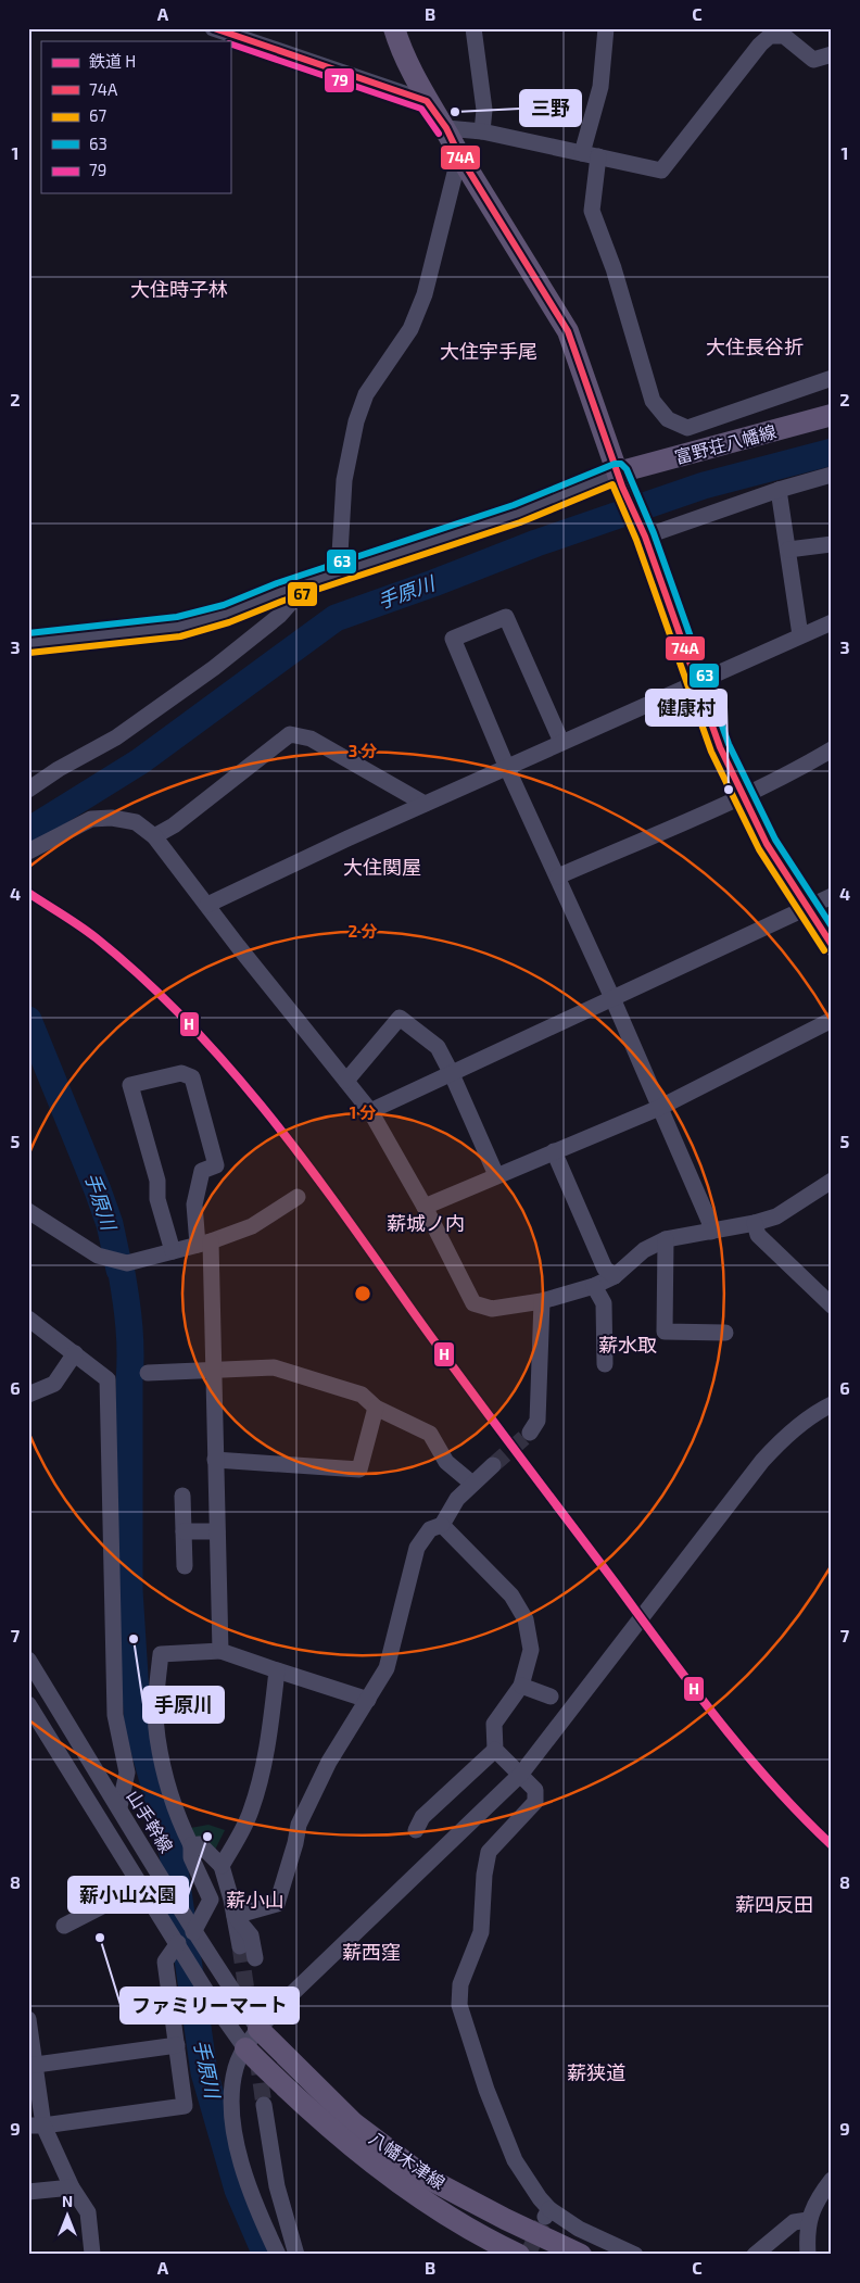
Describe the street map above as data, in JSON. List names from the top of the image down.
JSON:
{
  "streets": {
    "main road": ["富野荘八幡線", "八幡木津線"],
    "street": ["山手幹線"]
  },
  "crossings": [
    ["山手幹線", "八幡木津線"]
  ],
  "districts": [
    "大住時子林",
    "大住長谷折",
    "大住宇手尾",
    "大住関屋",
    "薪城ノ内",
    "薪水取",
    "薪小山",
    "薪四反田",
    "薪西窪",
    "薪狭道"
  ],
  "water": ["手原川"],
  "places": [
    "三野",
    "健康村",
    "手原川",
    "薪小山公園",
    "ファミリーマート"
  ],
  "lines": [
    "transit line 74A",
    "transit line 79",
    "transit line 63",
    "transit line 67",
    "rail line H"
  ],
  "legend": [
    "鉄道 H",
    "74A",
    "67",
    "63",
    "79"
  ],
  "north": "top",
  "grid": {
    "columns": ["A", "B", "C"],
    "rows": [
      "1",
      "2",
      "3",
      "4",
      "5",
      "6",
      "7",
      "8",
      "9"
    ]
  },
  "rings": ["3 分", "2 分", "1 分"]
}
